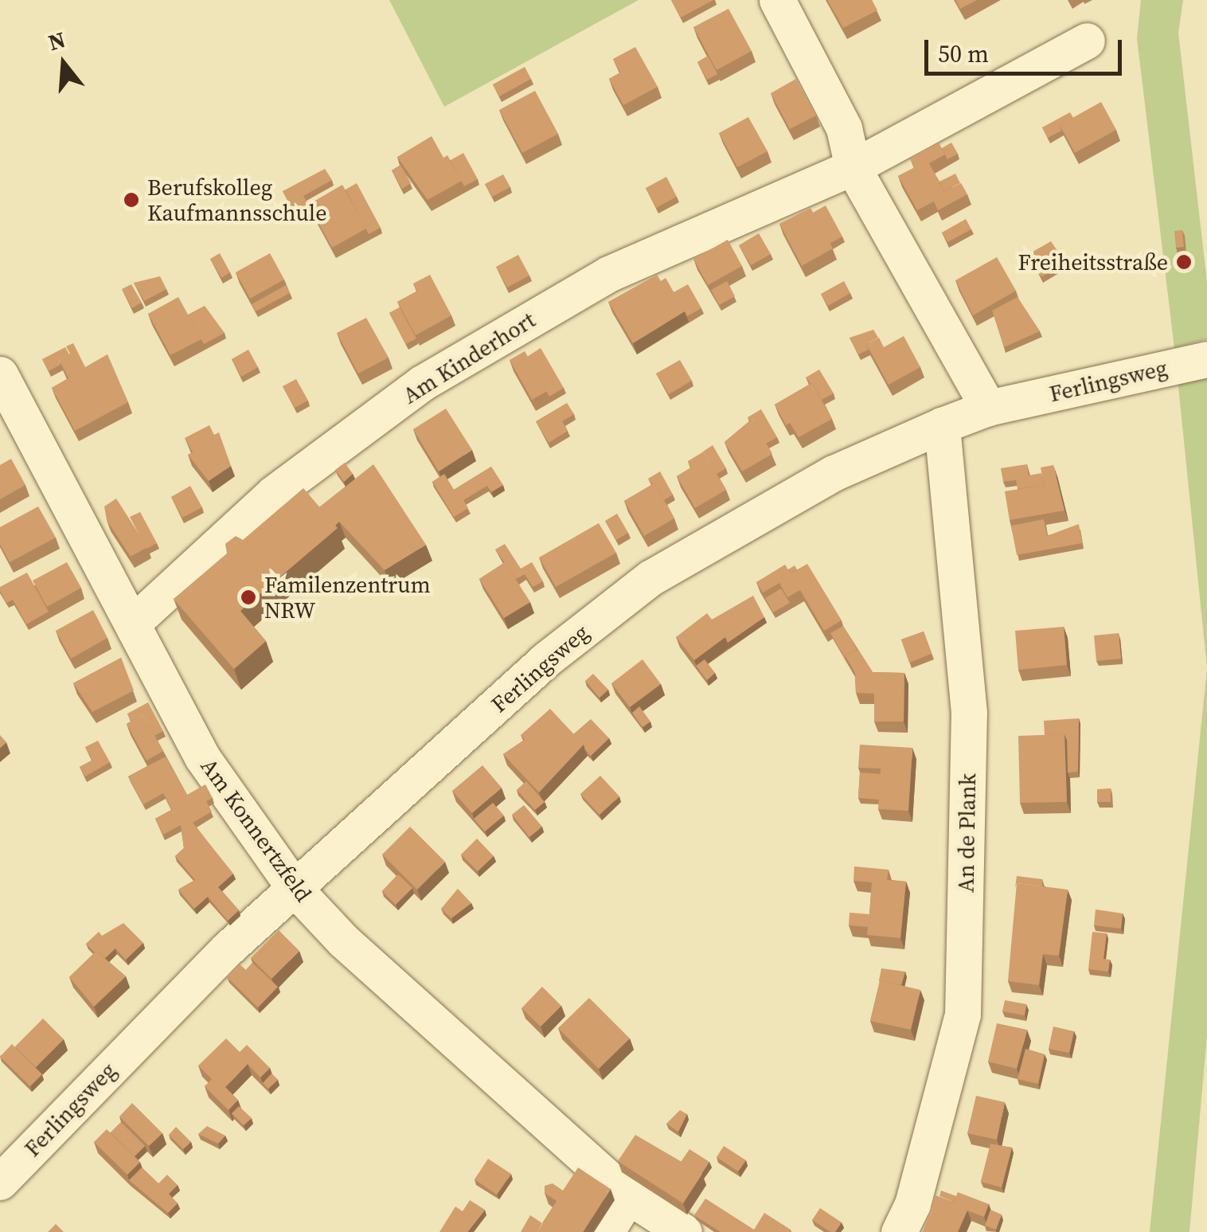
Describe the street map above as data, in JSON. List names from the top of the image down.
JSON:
{
  "streets": {
    "street": [
      "Am Kinderhort",
      "Ferlingsweg",
      "Am Konnertzfeld",
      "An de Plank"
    ]
  },
  "crossings": [
    ["Am Kinderhort", "Am Konnertzfeld"],
    ["Ferlingsweg", "Am Konnertzfeld"],
    ["Ferlingsweg", "An de Plank"]
  ],
  "places": ["Berufskolleg Kaufmannsschule", "Freiheitsstraße", "Familenzentrum NRW"],
  "scale_bar": "50 m",
  "north": "top"
}
